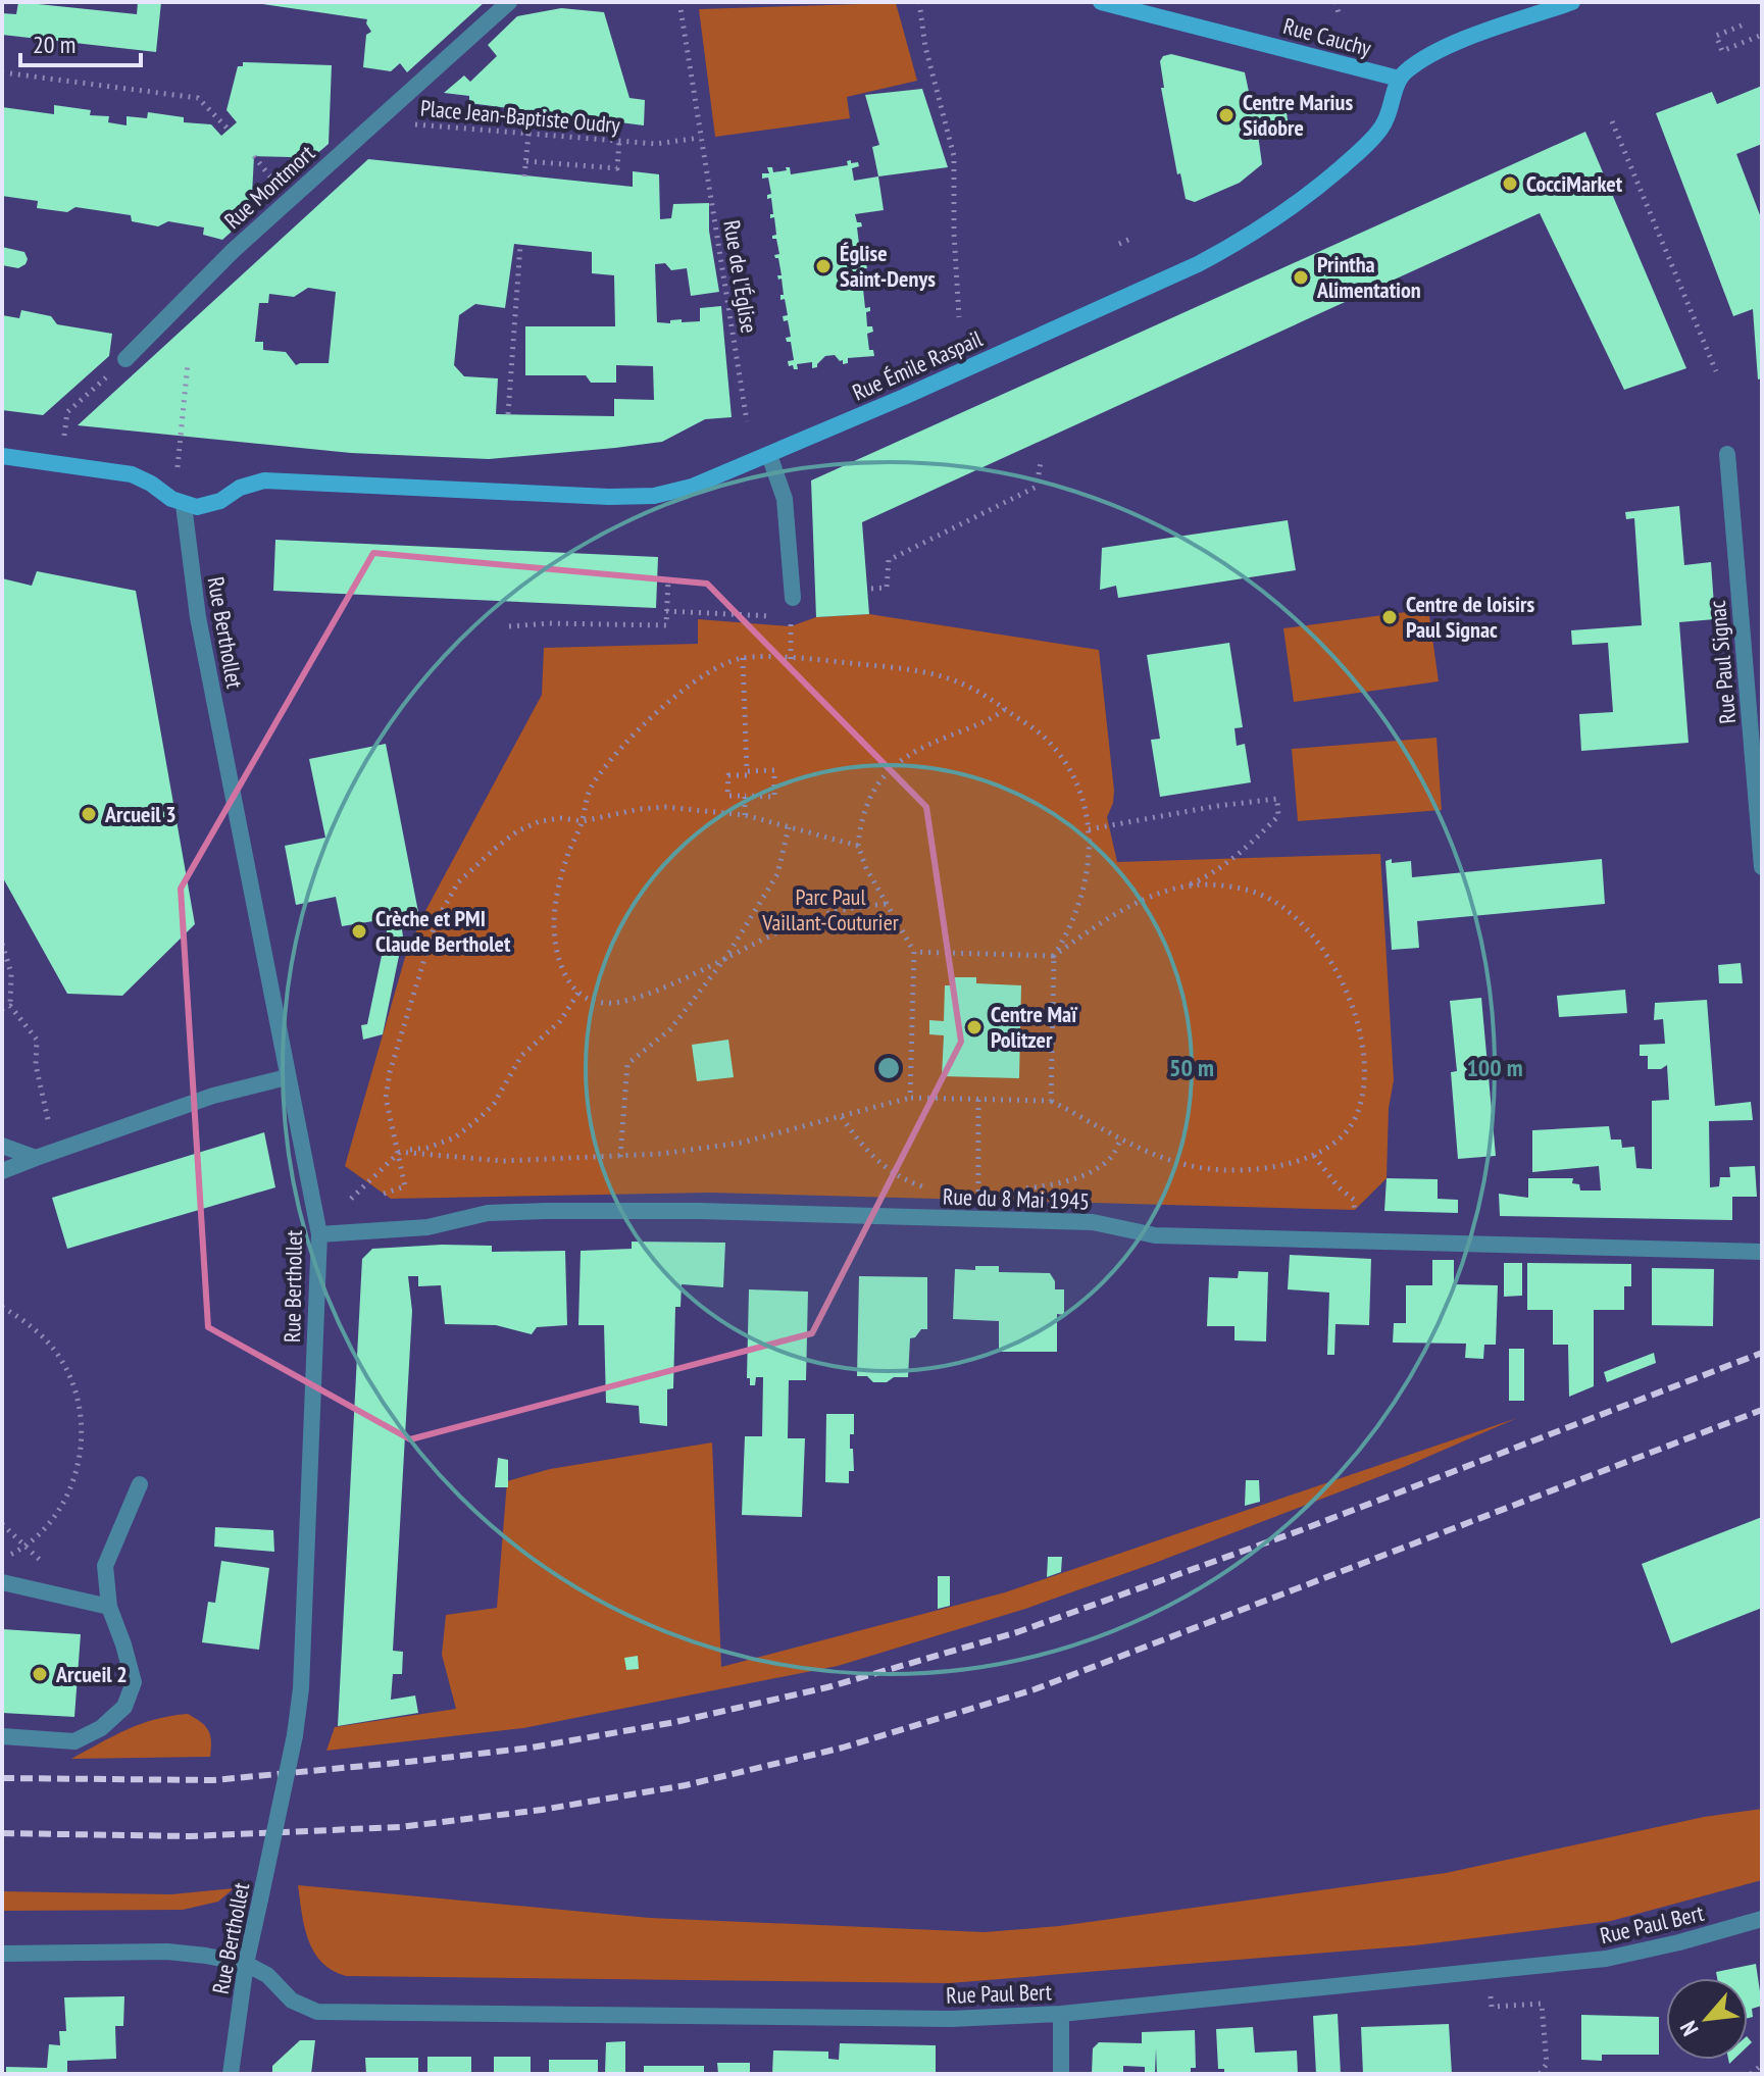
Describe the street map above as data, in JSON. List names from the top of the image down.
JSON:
{
  "streets": {
    "street": [
      "Rue Cauchy",
      "Rue Montmort",
      "Rue Émile Raspail",
      "Rue Berthollet",
      "Rue Paul Signac",
      "Rue du 8 Mai 1945",
      "Rue Paul Bert"
    ],
    "path": ["Place Jean-Baptiste Oudry", "Rue de l'Église"]
  },
  "crossings": [
    ["Rue Cauchy", "Rue Émile Raspail"],
    ["Place Jean-Baptiste Oudry", "Rue Montmort"],
    ["Place Jean-Baptiste Oudry", "Rue de l'Église"],
    ["Rue Émile Raspail", "Rue Berthollet"],
    ["Rue Berthollet", "Rue du 8 Mai 1945"],
    ["Rue Berthollet", "Rue Paul Bert"]
  ],
  "parks": ["Parc Paul Vaillant-Couturier"],
  "places": [
    "Centre Marius Sidobre",
    "CocciMarket",
    "Église Saint-Denys",
    "Printha Alimentation",
    "Centre de loisirs Paul Signac",
    "Arcueil 3",
    "Crèche et PMI Claude Bertholet",
    "Centre Maï Politzer",
    "Arcueil 2"
  ],
  "scale_bar": "20 m",
  "north": "bottom left",
  "rings": ["50 m", "100 m"]
}
